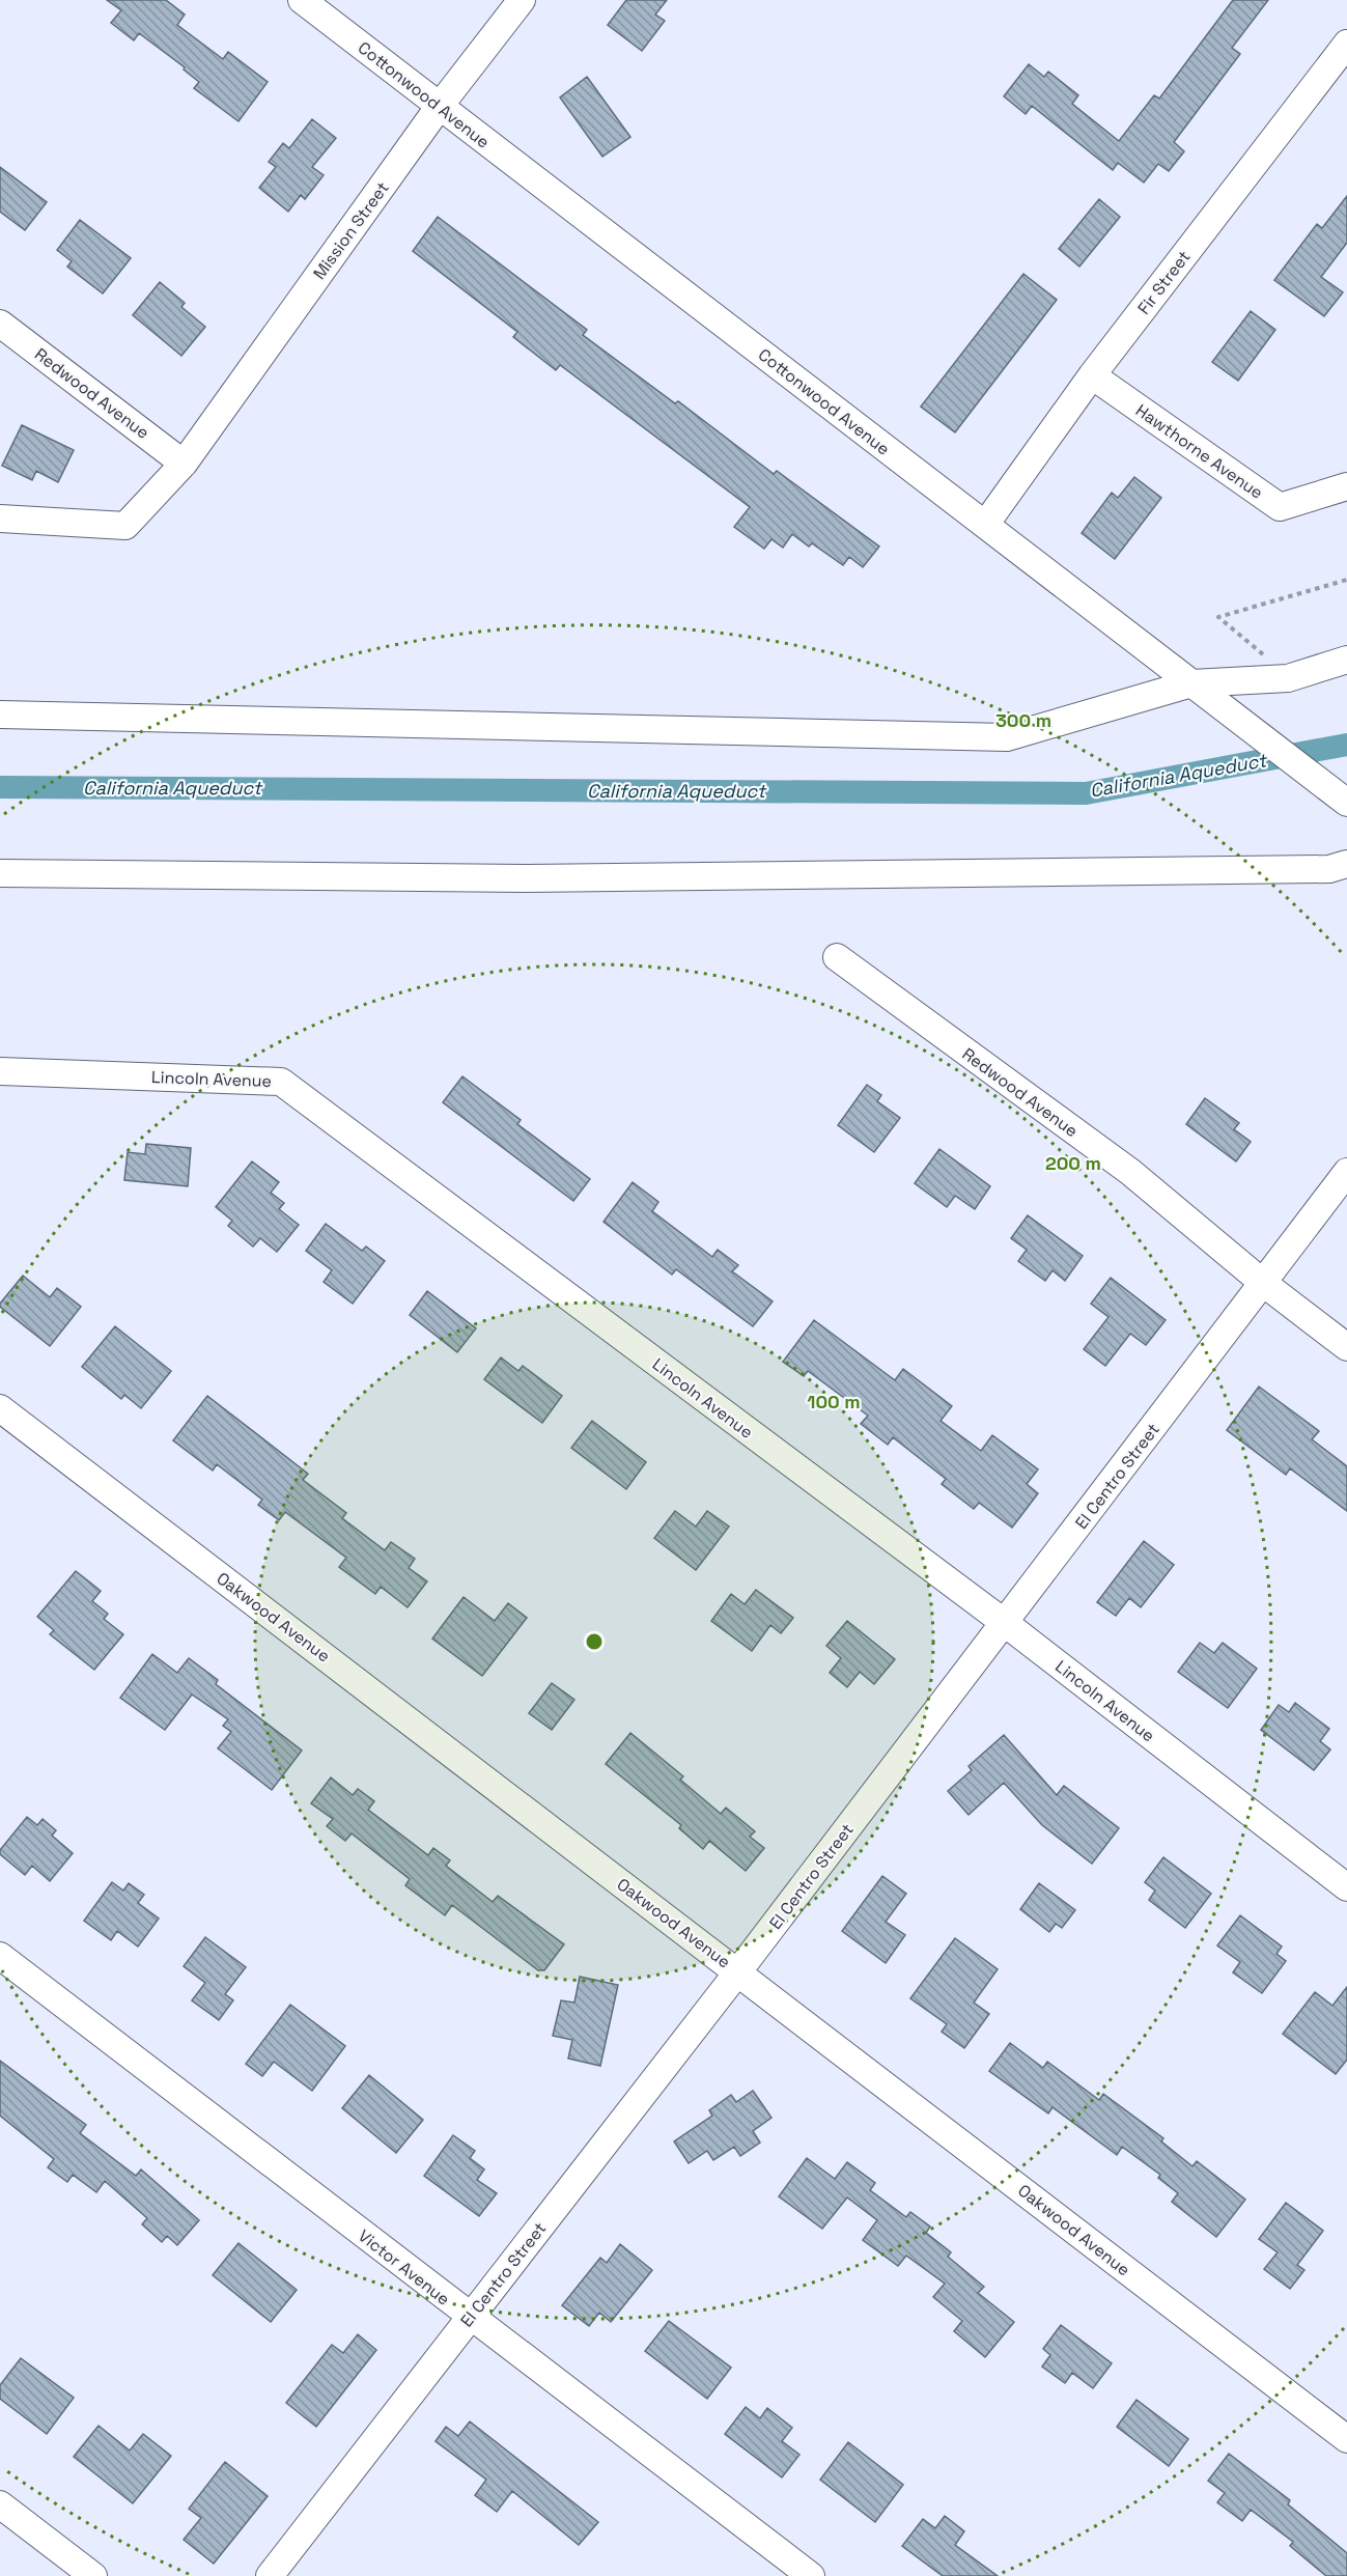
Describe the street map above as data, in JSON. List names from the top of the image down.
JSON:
{
  "streets": {
    "street": [
      "Cottonwood Avenue",
      "Mission Street",
      "Fir Street",
      "Redwood Avenue",
      "Hawthorne Avenue",
      "Lincoln Avenue",
      "El Centro Street",
      "Oakwood Avenue",
      "Victor Avenue"
    ]
  },
  "crossings": [
    ["Cottonwood Avenue", "Mission Street"],
    ["Cottonwood Avenue", "Fir Street"],
    ["Mission Street", "Redwood Avenue"],
    ["Fir Street", "Hawthorne Avenue"],
    ["Redwood Avenue", "El Centro Street"],
    ["Lincoln Avenue", "El Centro Street"],
    ["El Centro Street", "Oakwood Avenue"],
    ["El Centro Street", "Victor Avenue"]
  ],
  "water": ["California Aqueduct"],
  "rings": ["300 m", "200 m", "100 m"]
}
